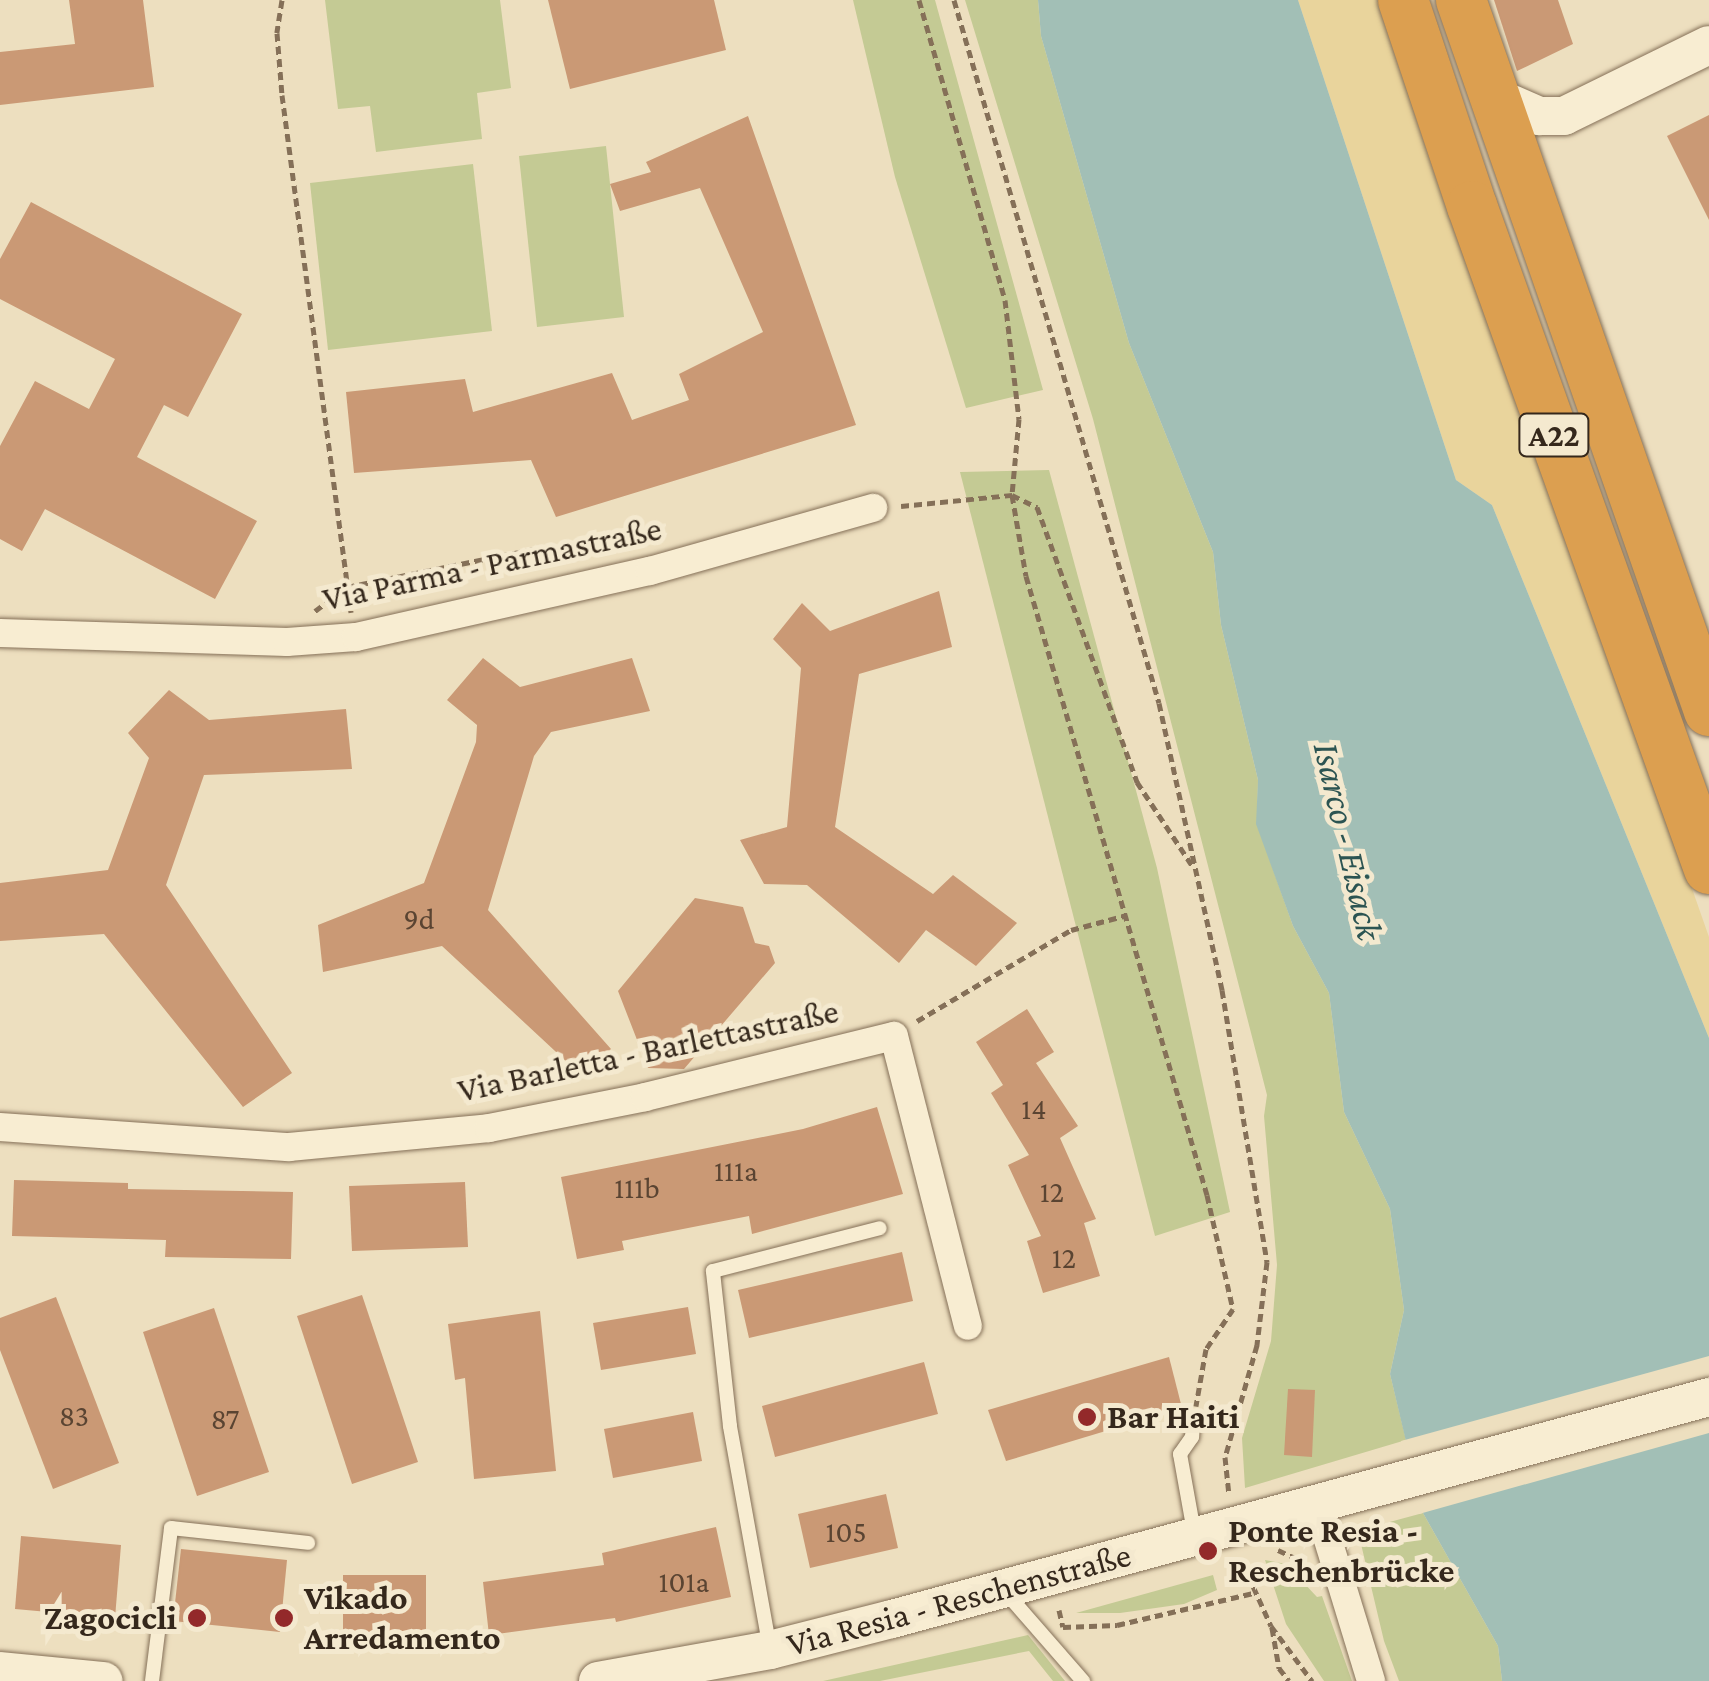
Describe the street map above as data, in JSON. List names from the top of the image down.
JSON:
{
  "streets": {
    "highway": ["A22"],
    "main road": ["Via Resia - Reschenstraße"],
    "street": ["Via Parma - Parmastraße", "Via Barletta - Barlettastraße"]
  },
  "water": ["Isarco - Eisack"],
  "places": [
    "Bar Haiti",
    "Ponte Resia - Reschenbrücke",
    "Zagocicli",
    "Vikado Arredamento"
  ],
  "house_numbers": [
    "9d",
    "14",
    "111a",
    "111b",
    "12",
    "12",
    "83",
    "87",
    "105",
    "101a"
  ]
}
